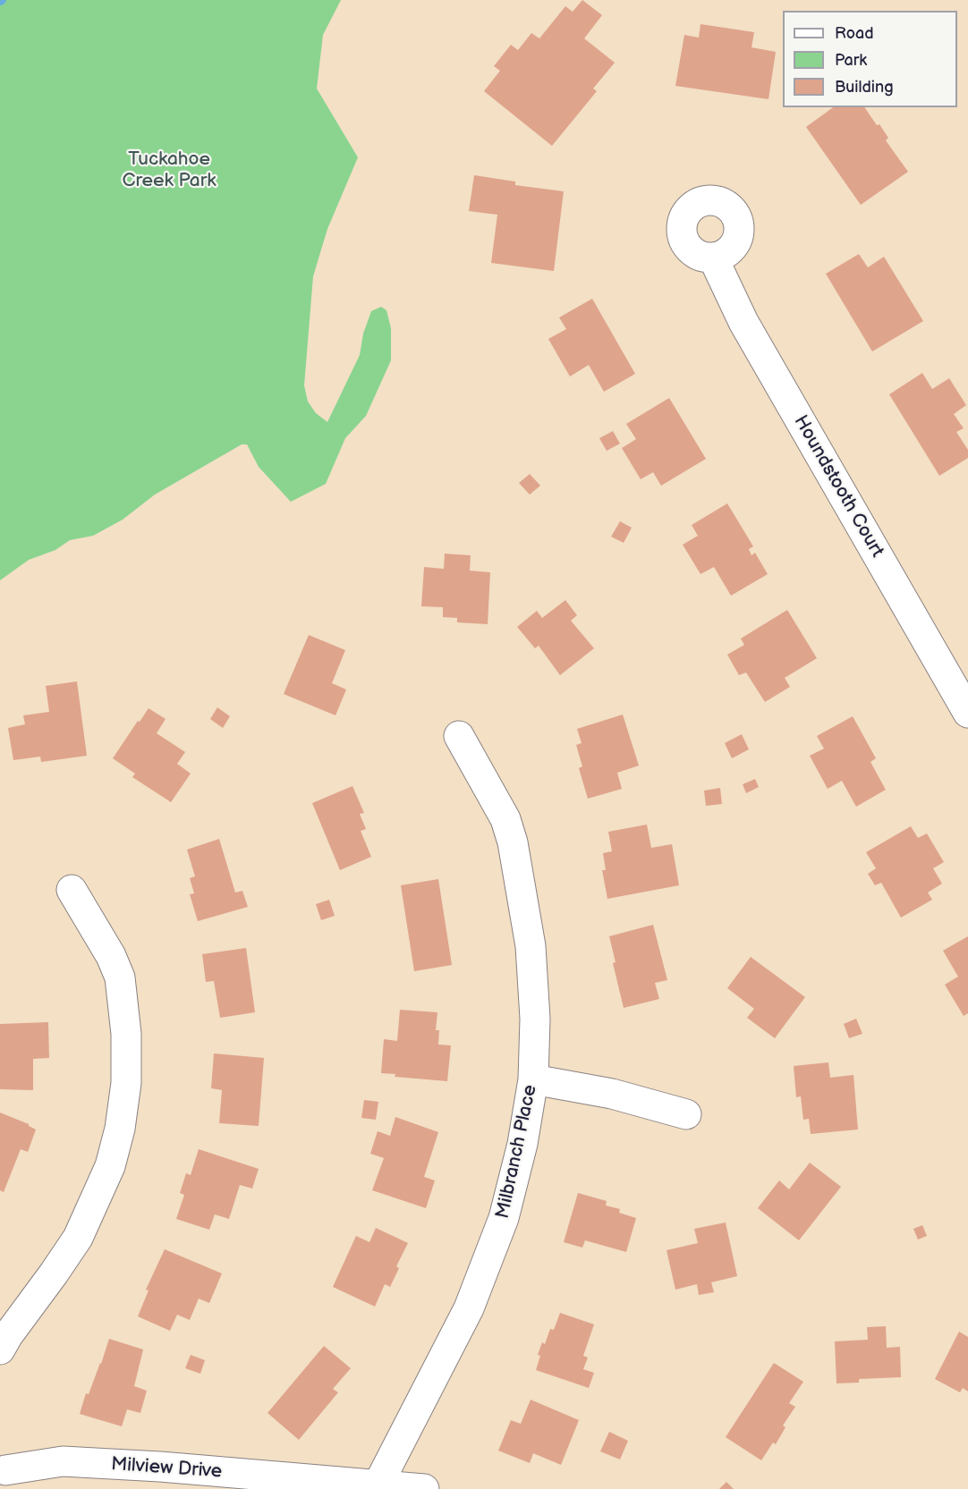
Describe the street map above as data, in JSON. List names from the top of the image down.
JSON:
{
  "streets": {
    "street": ["Houndstooth Court", "Milbranch Place", "Milview Drive"]
  },
  "crossings": [
    ["Milbranch Place", "Milview Drive"]
  ],
  "parks": ["Tuckahoe Creek Park"],
  "legend": ["Road", "Park", "Building"]
}
